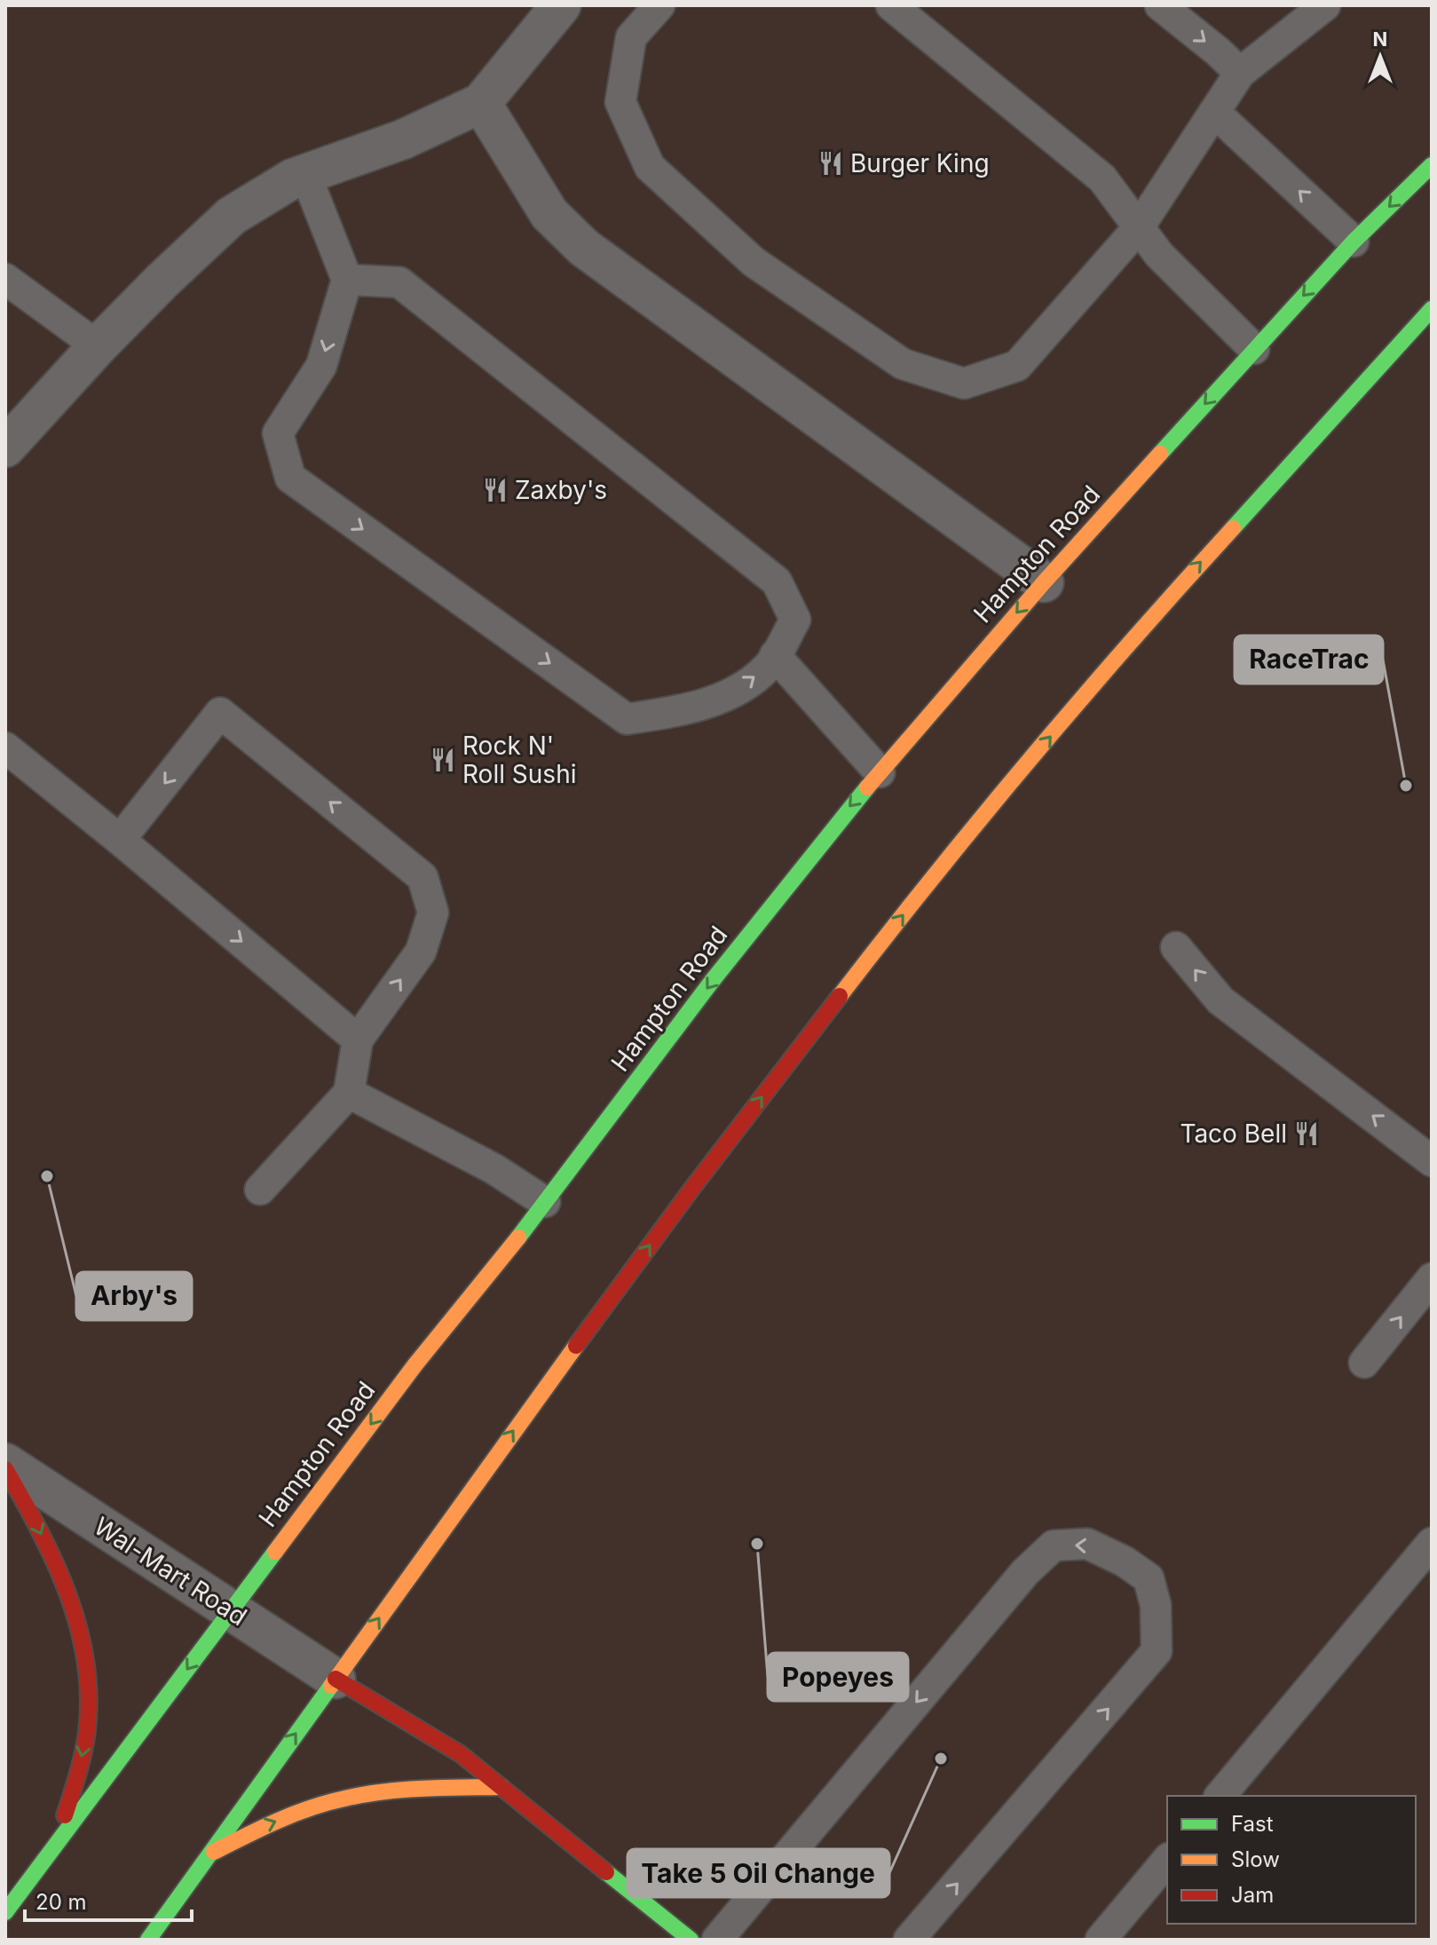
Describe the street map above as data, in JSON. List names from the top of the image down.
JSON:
{
  "streets": {
    "main road": ["Hampton Road"],
    "street": ["Wal-Mart Road"]
  },
  "crossings": [
    ["Hampton Road", "Wal-Mart Road"]
  ],
  "places": {
    "restaurant": [
      "Burger King",
      "Zaxby's",
      "Rock N' Roll Sushi",
      "Taco Bell"
    ],
    "other": [
      "RaceTrac",
      "Arby's",
      "Popeyes",
      "Take 5 Oil Change"
    ]
  },
  "legend": ["Fast", "Slow", "Jam"],
  "scale_bar": "20 m",
  "north": "top"
}
